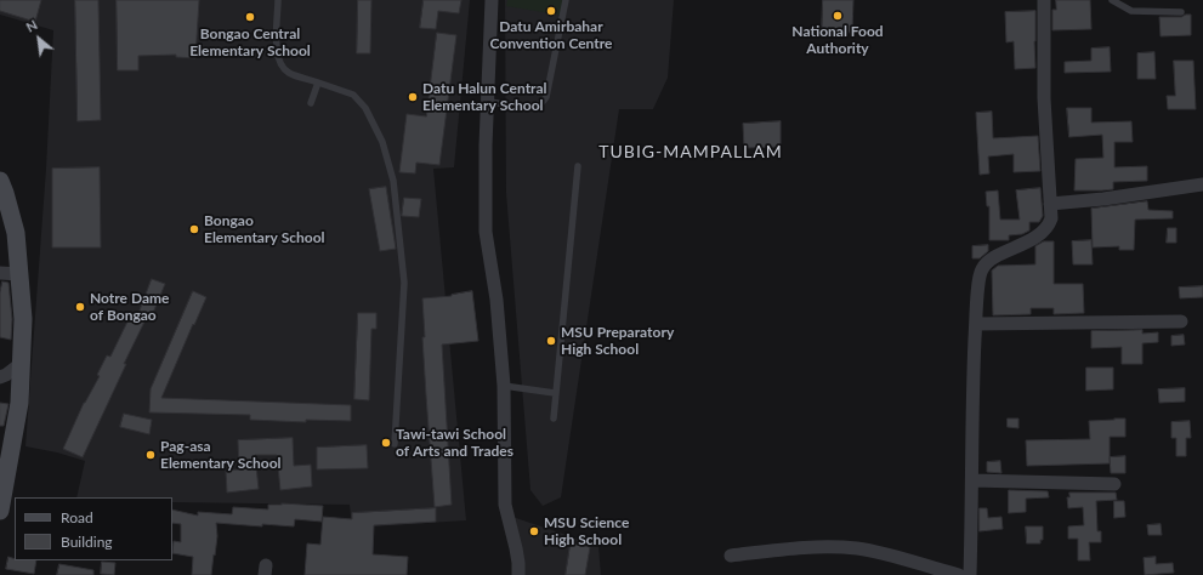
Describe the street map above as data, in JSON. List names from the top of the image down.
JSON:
{
  "districts": ["TUBIG-MAMPALLAM"],
  "places": [
    "Datu Amirbahar Convention Centre",
    "National Food Authority",
    "Bongao Central Elementary School",
    "Datu Halun Central Elementary School",
    "Bongao Elementary School",
    "Notre Dame of Bongao",
    "MSU Preparatory High School",
    "Tawi-tawi School of Arts and Trades",
    "Pag-asa Elementary School",
    "MSU Science High School"
  ],
  "legend": ["Road", "Building"],
  "north": "top left"
}
